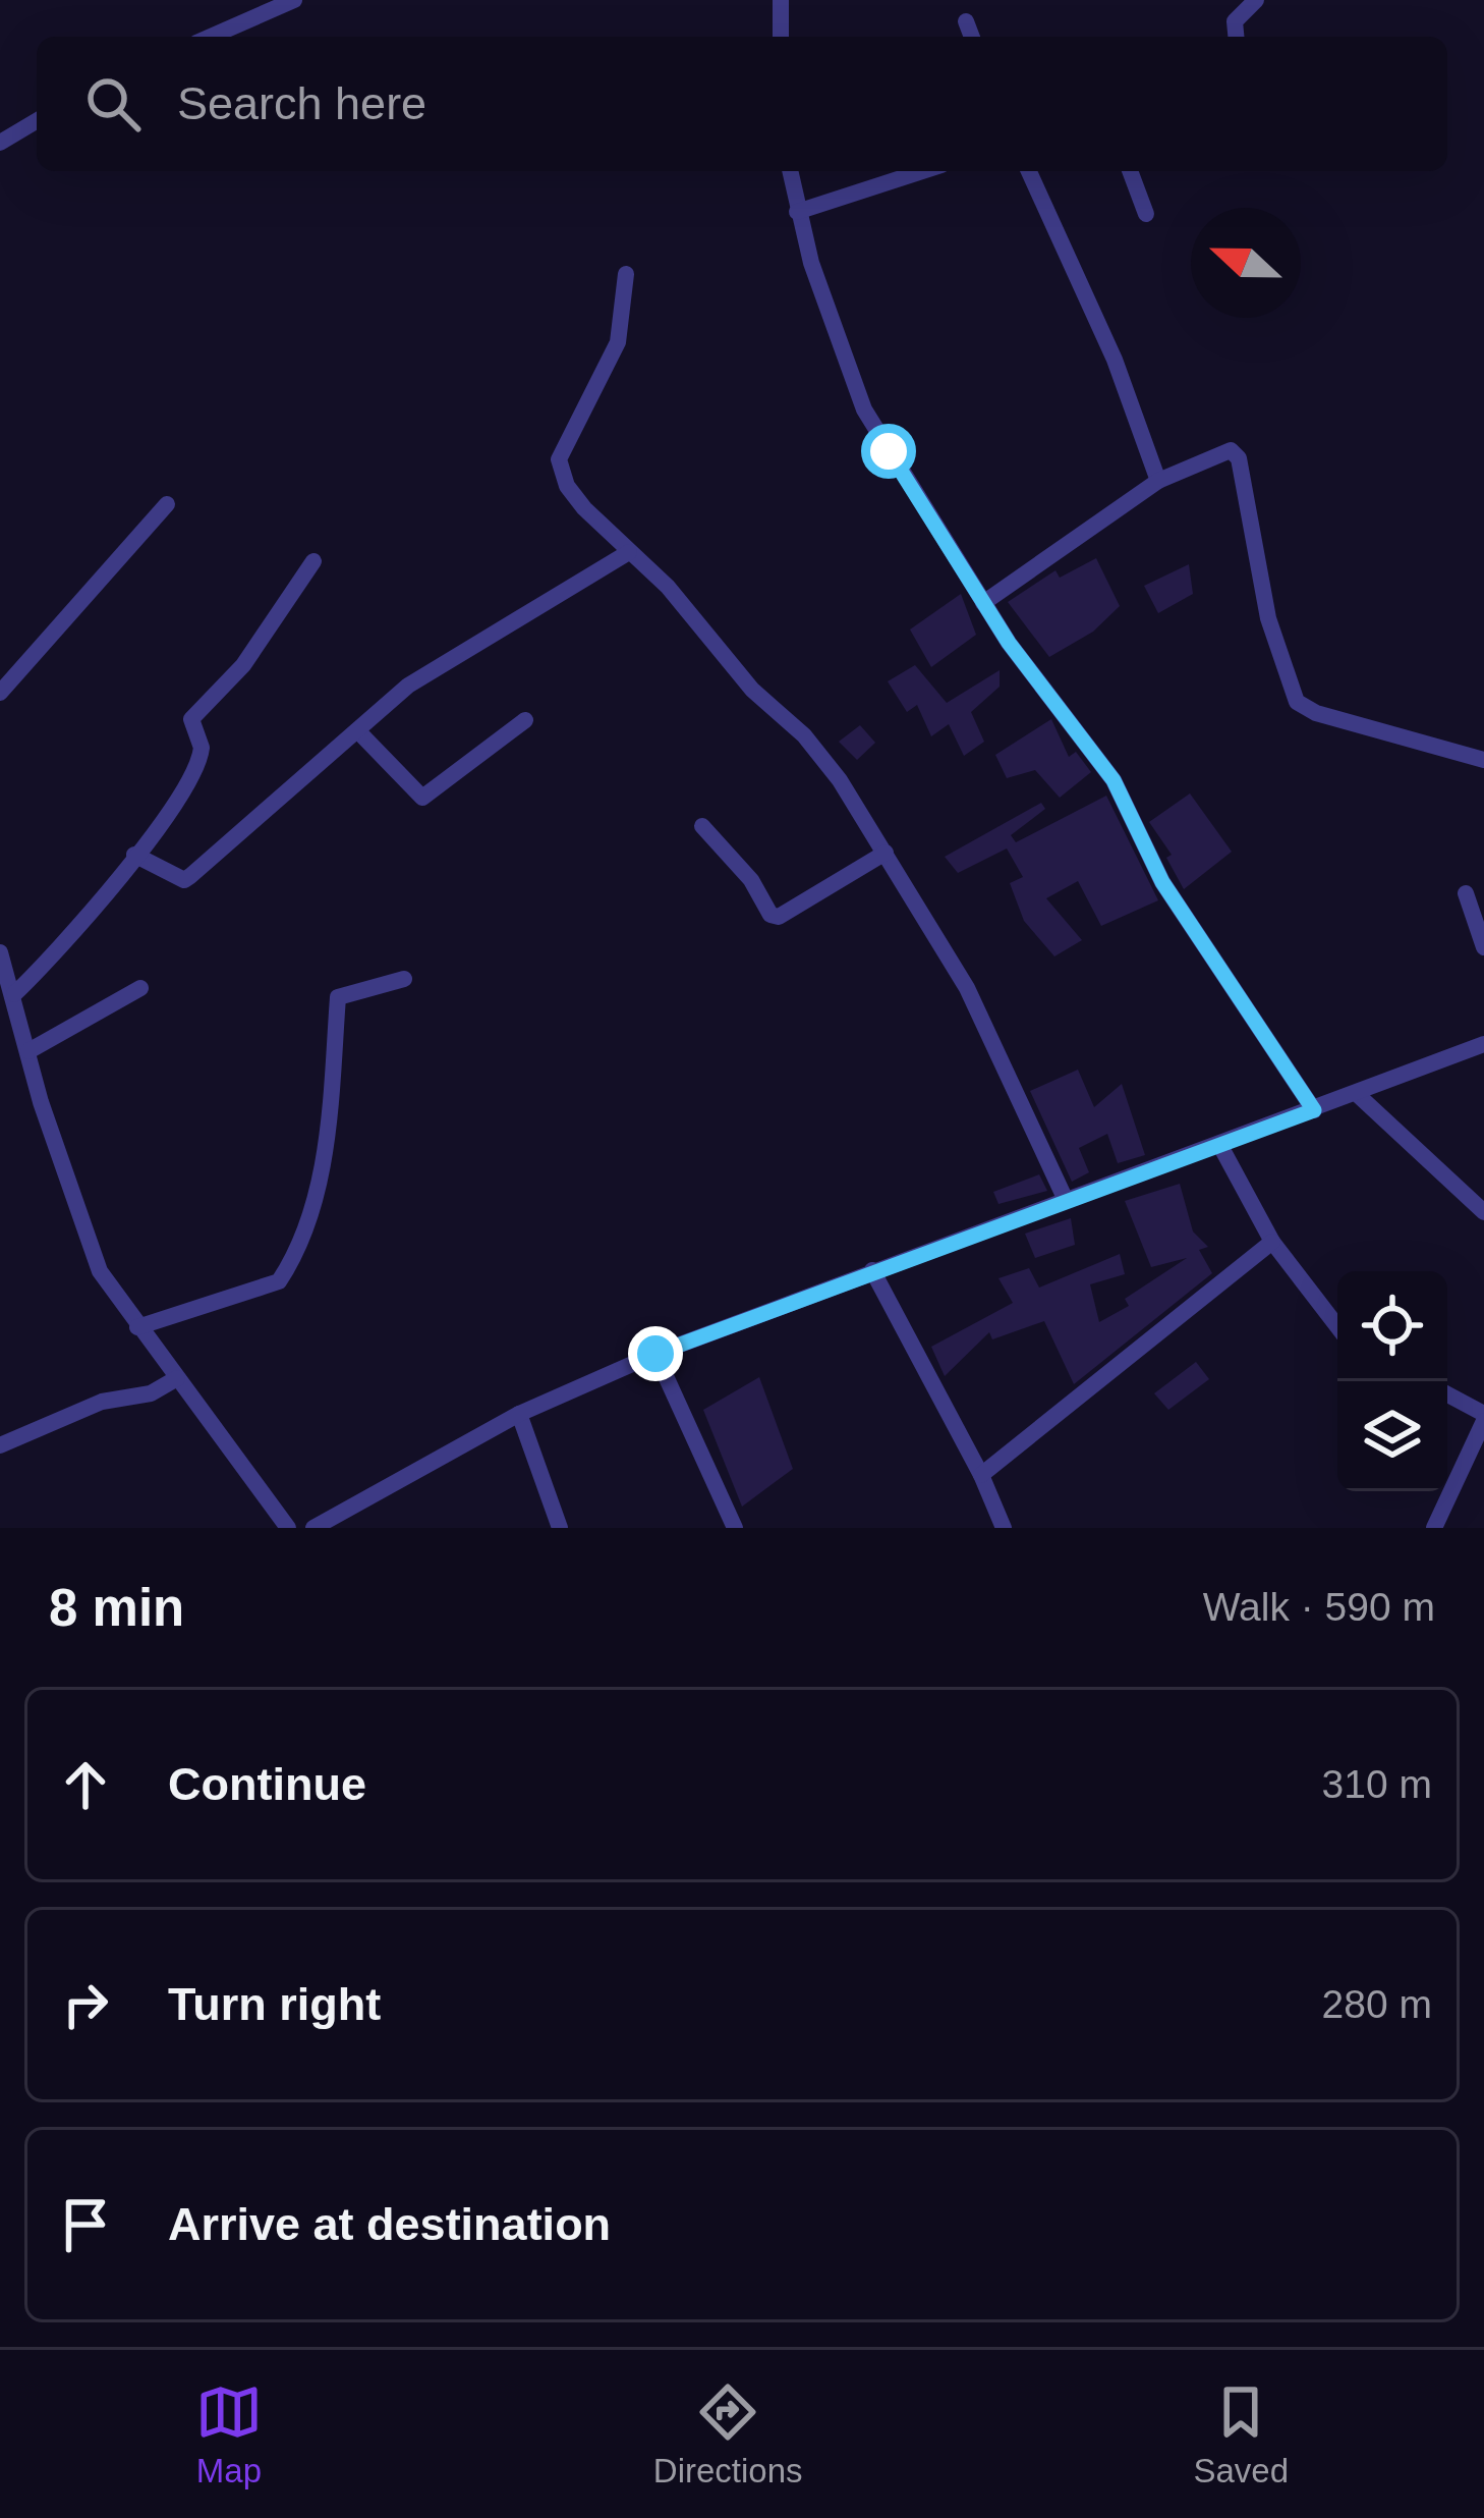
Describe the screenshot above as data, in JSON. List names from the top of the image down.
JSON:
{
  "north": "left",
  "page": {
    "search": "Search here",
    "heading": ["8 min", "Walk · 590 m"],
    "list": [
      ["Continue", "310 m"],
      ["Turn right", "280 m"],
      "Arrive at destination"
    ],
    "nav": ["Map", "Directions", "Saved"]
  }
}
